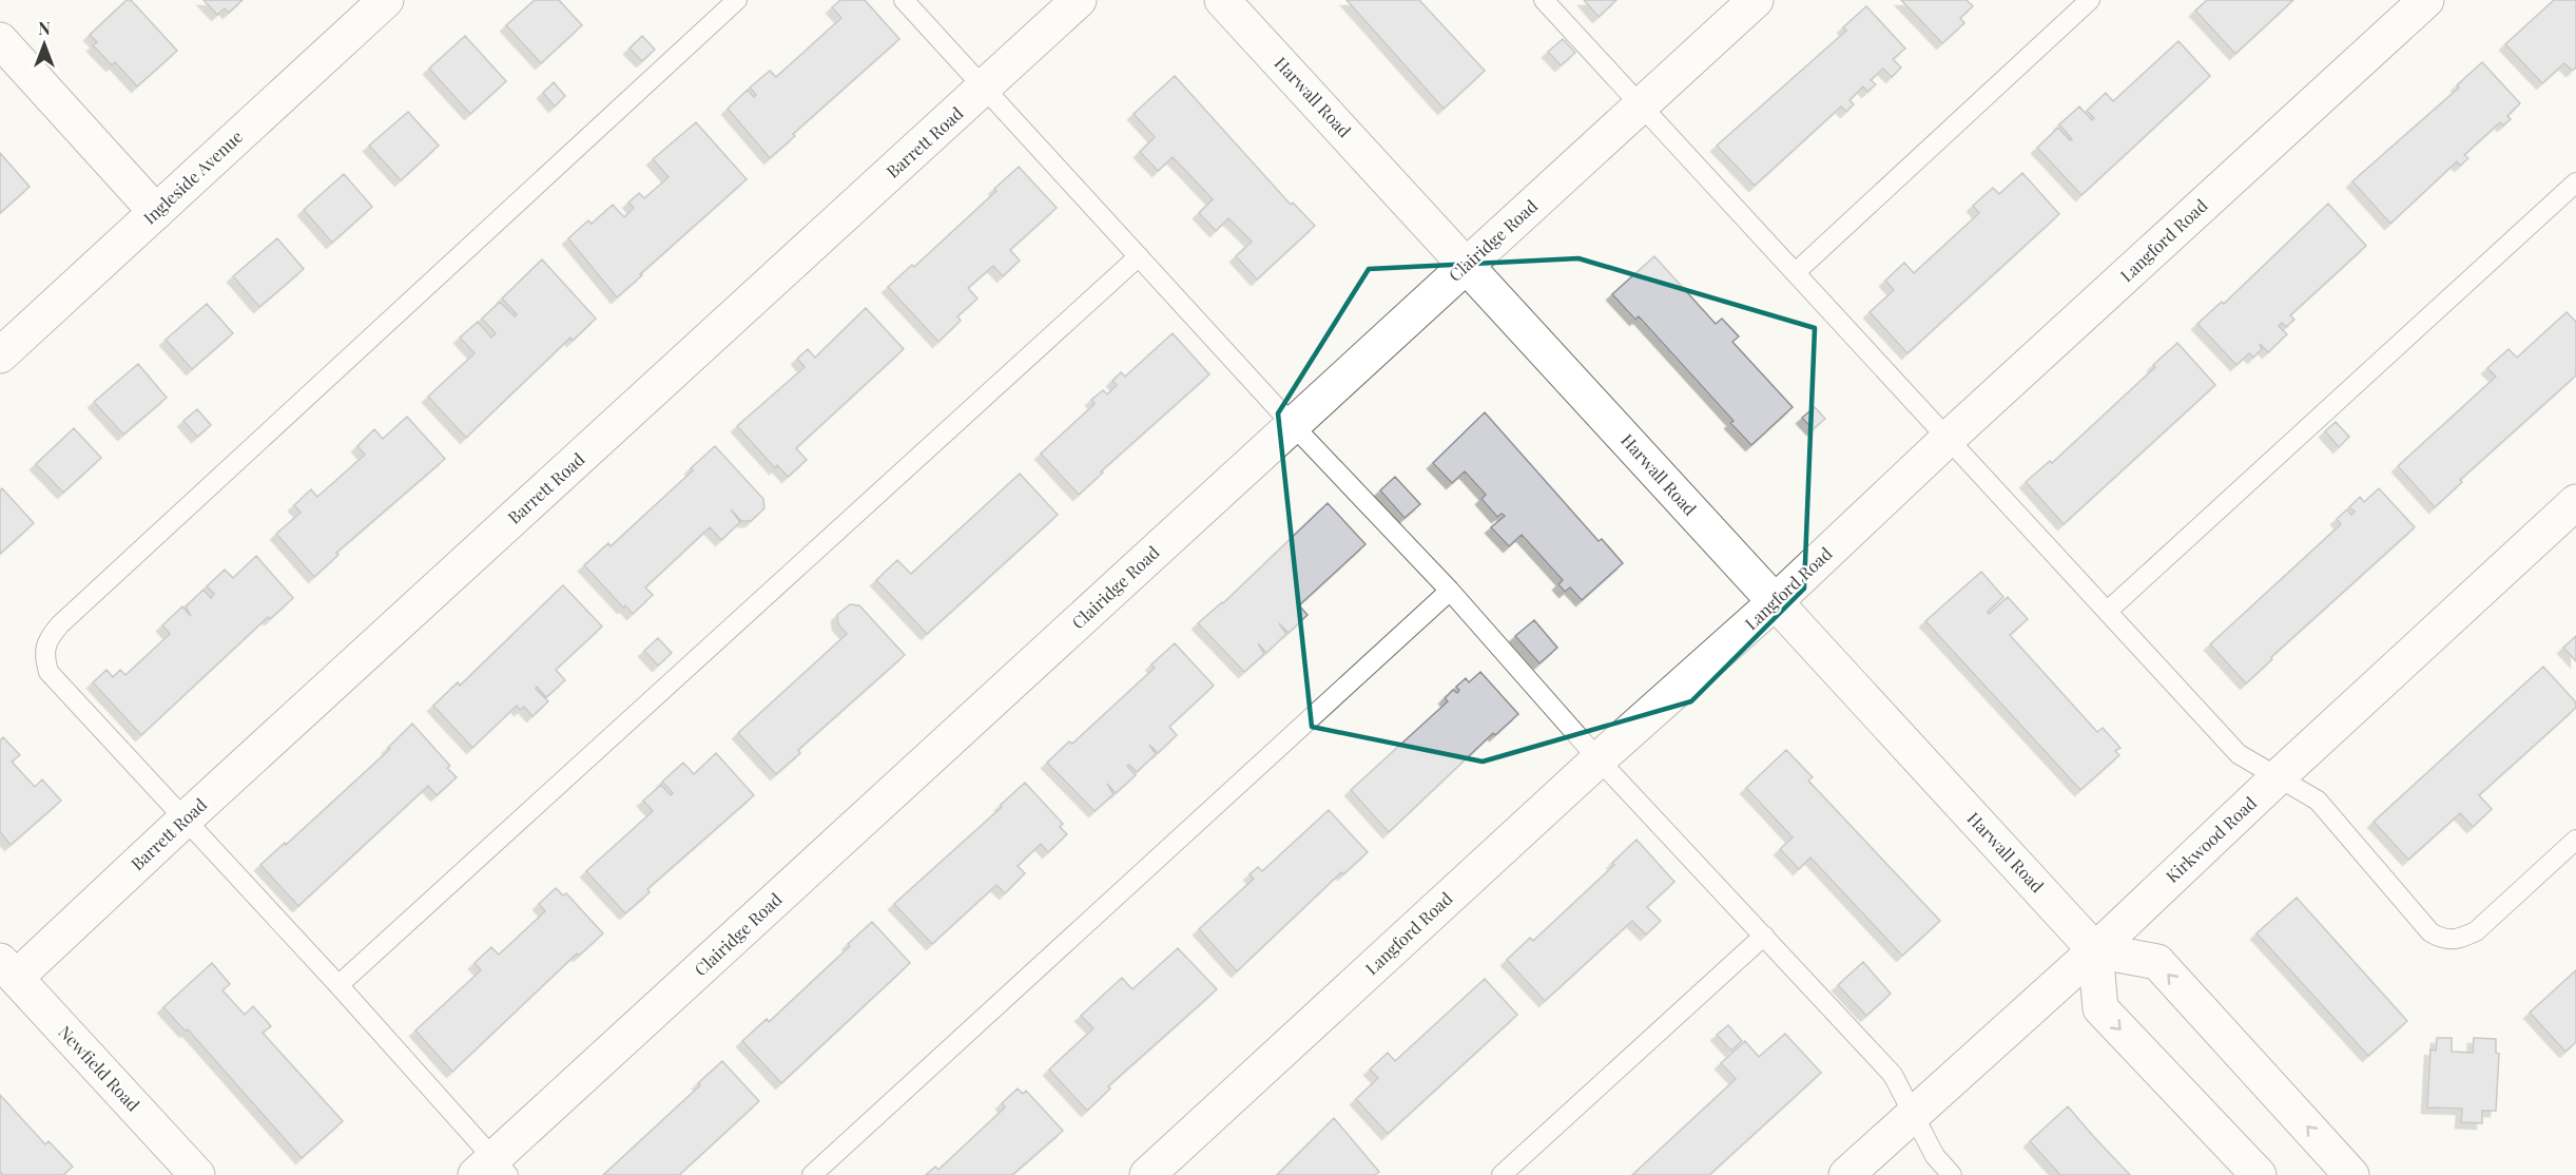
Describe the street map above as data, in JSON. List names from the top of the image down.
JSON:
{
  "streets": {
    "street": [
      "Harwall Road",
      "Barrett Road",
      "Ingleside Avenue",
      "Clairidge Road",
      "Langford Road",
      "Kirkwood Road",
      "Newfield Road"
    ]
  },
  "crossings": [
    ["Harwall Road", "Clairidge Road"],
    ["Harwall Road", "Langford Road"],
    ["Harwall Road", "Kirkwood Road"],
    ["Barrett Road", "Newfield Road"]
  ],
  "north": "top"
}
